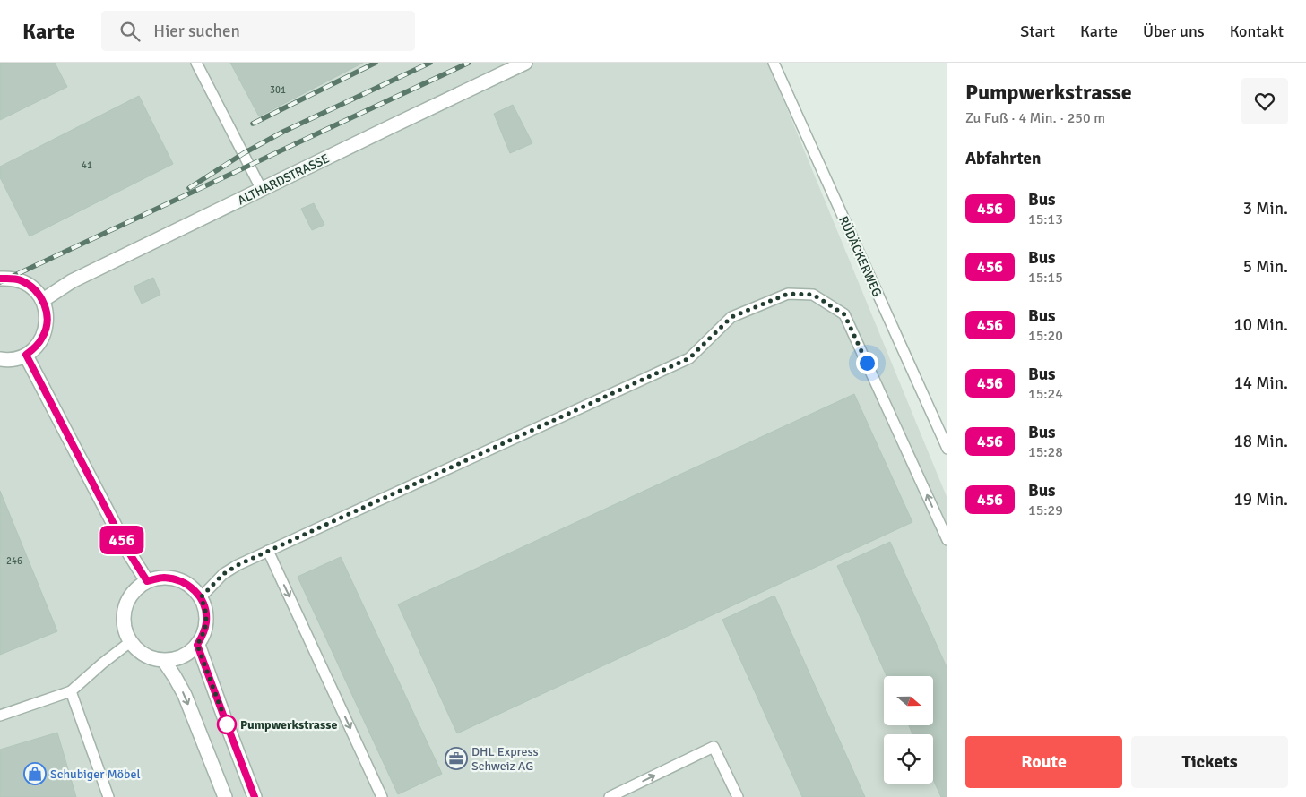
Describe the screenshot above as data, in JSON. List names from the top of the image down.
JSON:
{
  "streets": {
    "street": ["ALTHARDSTRASSE"],
    "lane": ["RÜDÄCKERWEG"]
  },
  "places": {
    "other": ["Pumpwerkstrasse"],
    "office": ["DHL Express Schweiz AG"],
    "shop": ["Schubiger Möbel"]
  },
  "lines": ["bus line 456"],
  "house_numbers": ["301", "41", "246"],
  "north": "right",
  "page": {
    "header": "Karte",
    "search": "Hier suchen",
    "nav": [
      "Start",
      "Karte",
      "Über uns",
      "Kontakt"
    ],
    "on_map": "456",
    "heading": [
      ["Pumpwerkstrasse", "Zu Fuß · 4 Min. · 250 m"],
      "Abfahrten"
    ],
    "list": [
      {
        "mark": "456",
        "name": "Bus",
        "note": "15:13",
        "value": "3 Min."
      },
      {
        "mark": "456",
        "name": "Bus",
        "note": "15:15",
        "value": "5 Min."
      },
      {
        "mark": "456",
        "name": "Bus",
        "note": "15:20",
        "value": "10 Min."
      },
      {
        "mark": "456",
        "name": "Bus",
        "note": "15:24",
        "value": "14 Min."
      },
      {
        "mark": "456",
        "name": "Bus",
        "note": "15:28",
        "value": "18 Min."
      },
      {
        "mark": "456",
        "name": "Bus",
        "note": "15:29",
        "value": "19 Min."
      }
    ],
    "buttons": ["Route", "Tickets"]
  }
}
